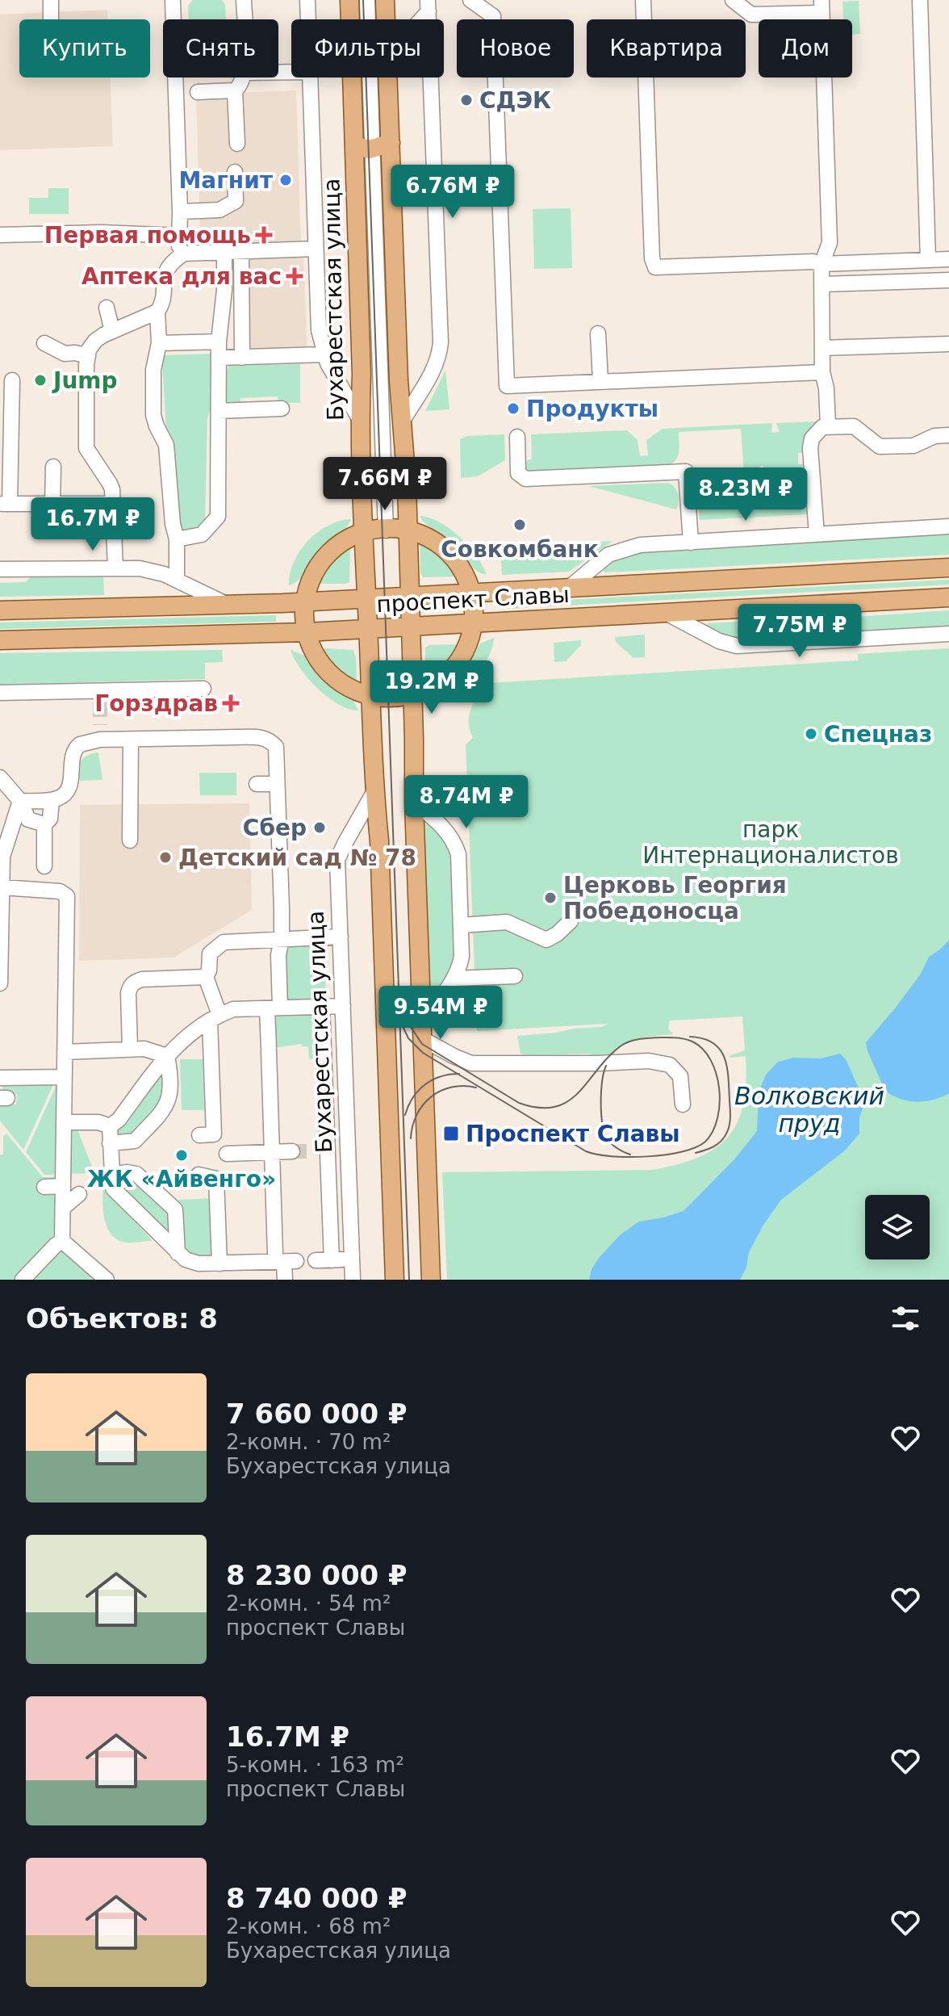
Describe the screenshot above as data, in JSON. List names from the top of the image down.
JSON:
{
  "streets": {
    "main road": ["Бухарестская улица", "проспект Славы"]
  },
  "crossings": [
    ["Бухарестская улица", "проспект Славы"]
  ],
  "water": ["Волковский пруд"],
  "parks": ["парк Интернационалистов"],
  "places": {
    "other": [
      "СДЭК",
      "Магнит",
      "Jump",
      "Продукты",
      "Совкомбанк",
      "Спецназ",
      "Сбер",
      "Детский сад № 78",
      "Церковь Георгия Победоносца",
      "ЖК «Айвенго»"
    ],
    "health": ["Первая помощь", "Аптека для вас", "Горздрав"],
    "transit": ["Проспект Славы"]
  },
  "page": {
    "chip": [
      "Купить",
      "Снять",
      "Фильтры",
      "Новое",
      "Квартира",
      "Дом"
    ],
    "price": [
      "6.76M ₽",
      "7.66M ₽",
      "8.23M ₽",
      "16.7M ₽",
      "7.75M ₽",
      "19.2M ₽",
      "8.74M ₽",
      "9.54M ₽"
    ],
    "heading": "Объектов: 8",
    "list": [
      {
        "name": "7 660 000 ₽",
        "note": "2-комн. · 70 m² · Бухарестская улица"
      },
      {
        "name": "8 230 000 ₽",
        "note": "2-комн. · 54 m² · проспект Славы"
      },
      {
        "name": "16.7M ₽",
        "note": "5-комн. · 163 m² · проспект Славы"
      },
      {
        "name": "8 740 000 ₽",
        "note": "2-комн. · 68 m² · Бухарестская улица"
      }
    ]
  }
}
